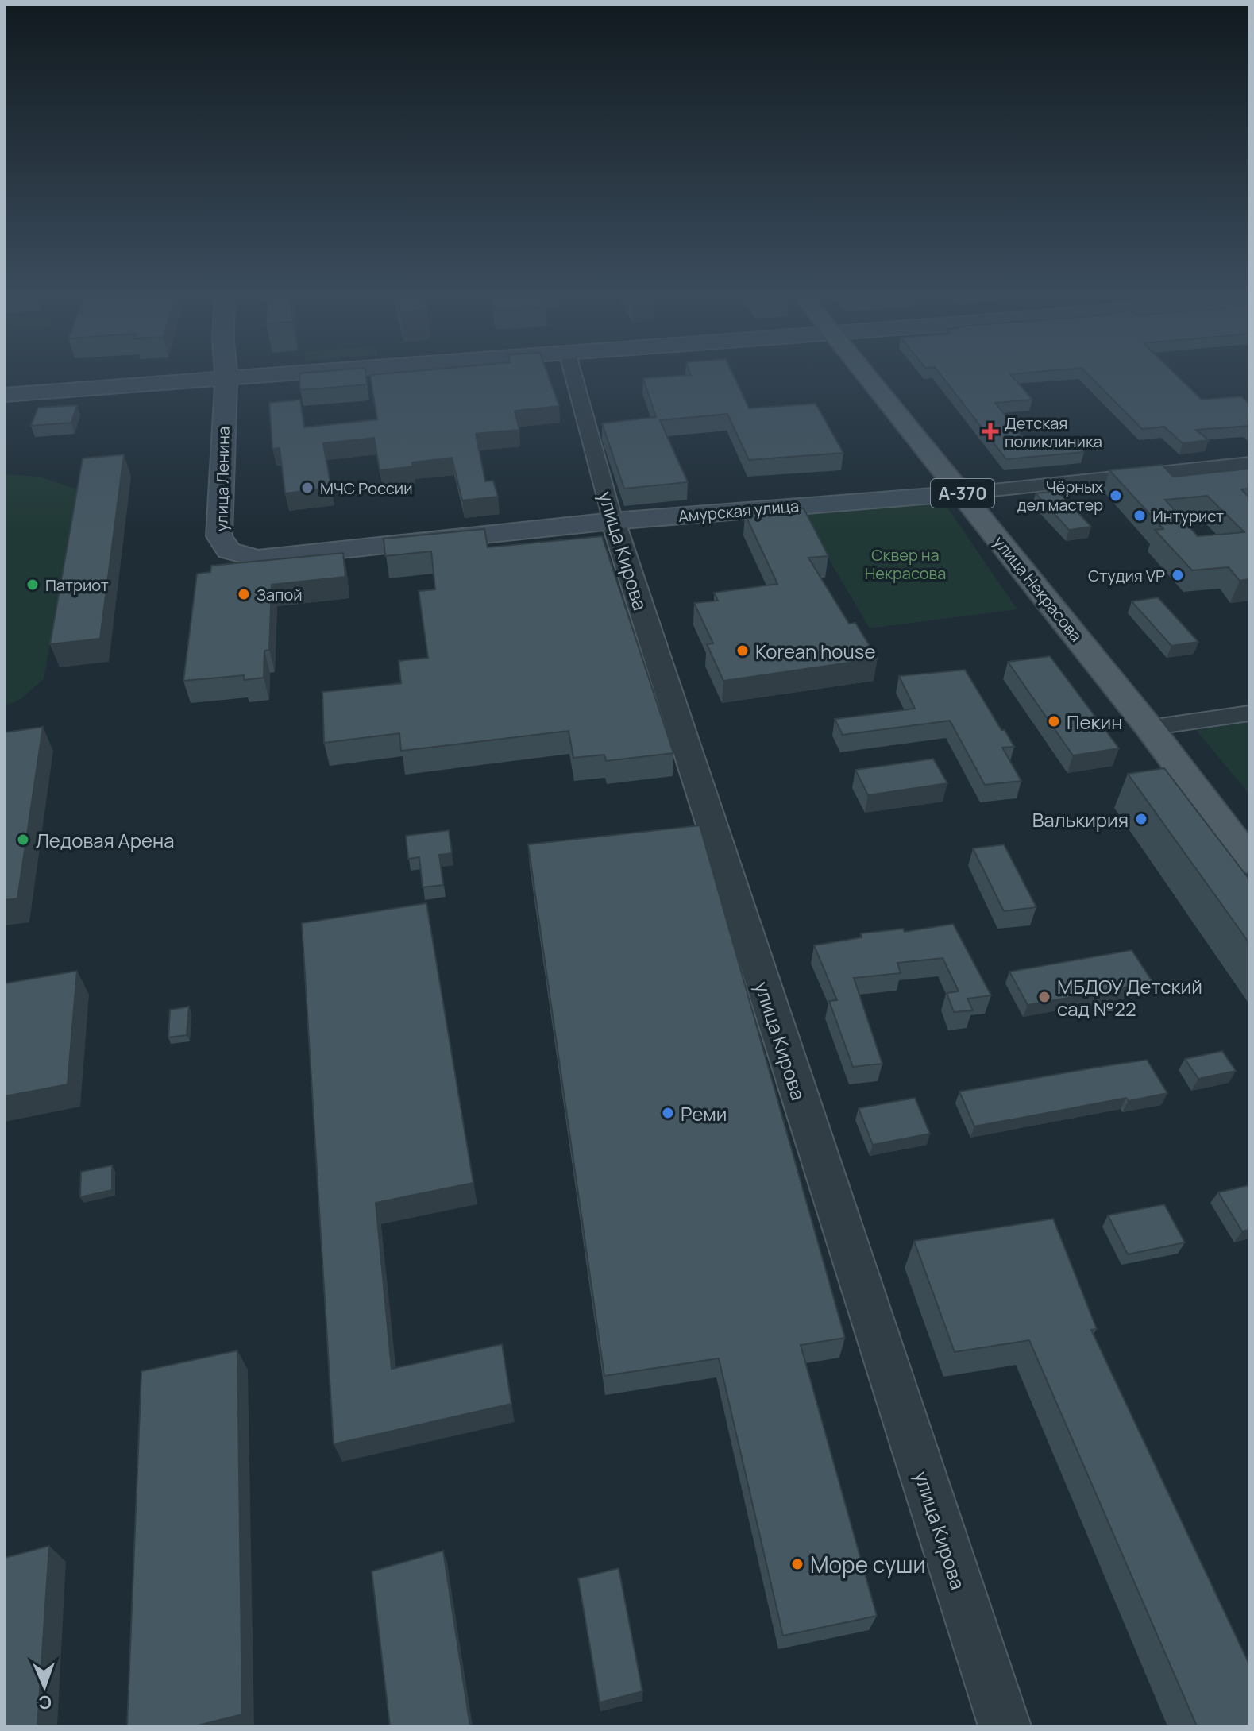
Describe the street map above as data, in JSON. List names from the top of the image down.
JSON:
{
  "streets": {
    "main road": [
      "улица Ленина",
      "А-370",
      "Амурская улица",
      "улица Некрасова"
    ],
    "street": ["улица Кирова"]
  },
  "crossings": [
    ["улица Ленина", "Амурская улица"],
    ["Амурская улица", "улица Кирова"],
    ["Амурская улица", "улица Некрасова"]
  ],
  "parks": ["Сквер на Некрасова"],
  "places": {
    "health": ["Детская поликлиника"],
    "other": [
      "МЧС России",
      "Чёрных дел мастер",
      "Интурист",
      "Студия VP",
      "Патриот",
      "Запой",
      "Korean house",
      "Пекин",
      "Валькирия",
      "Ледовая Арена",
      "МБДОУ Детский сад №22",
      "Реми",
      "Море суши"
    ]
  },
  "north": "bottom"
}
